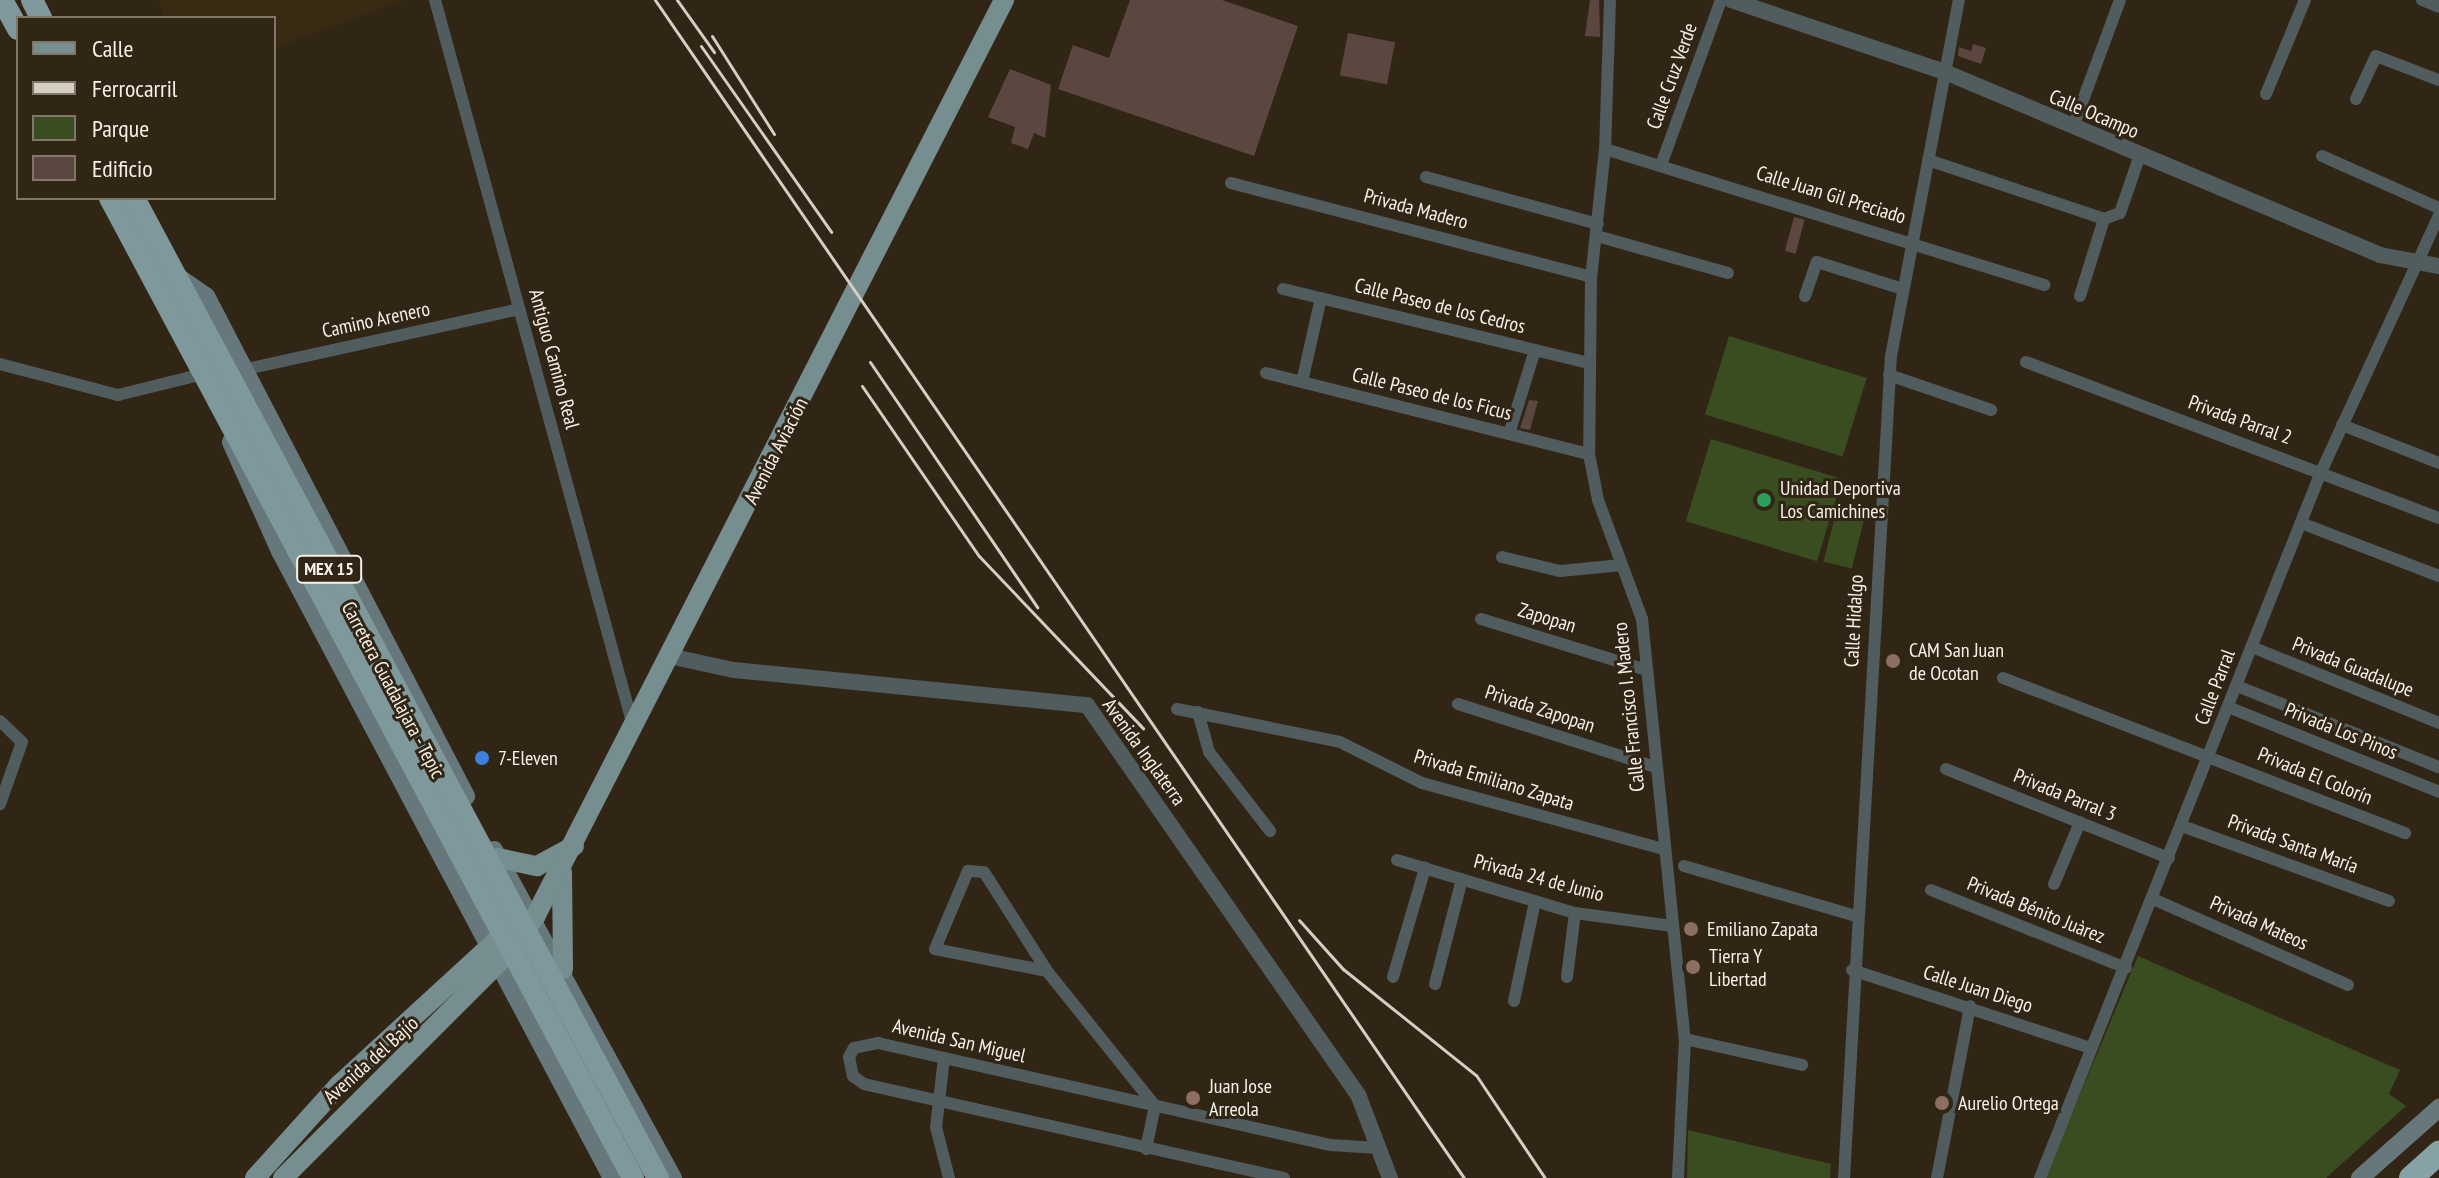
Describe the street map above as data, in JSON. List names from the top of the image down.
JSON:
{
  "streets": {
    "highway": ["MEX 15", "Carretera Guadalajara - Tepic"],
    "main road": ["Avenida Aviación", "Avenida del Bajío"],
    "street": [
      "Calle Cruz Verde",
      "Calle Ocampo",
      "Calle Juan Gil Preciado",
      "Privada Madero",
      "Calle Paseo de los Cedros",
      "Camino Arenero",
      "Antiguo Camino Real",
      "Calle Paseo de los Ficus",
      "Privada Parral 2",
      "Zapopan",
      "Calle Hidalgo",
      "Privada Guadalupe",
      "Calle Parral",
      "Calle Francisco I. Madero",
      "Privada Zapopan",
      "Privada Los Pinos",
      "Avenida Inglaterra",
      "Privada El Colorín",
      "Privada Emiliano Zapata",
      "Privada Parral 3",
      "Privada Santa María",
      "Privada 24 de Junio",
      "Privada Bénito Juàrez",
      "Privada Mateos",
      "Calle Juan Diego",
      "Avenida San Miguel"
    ]
  },
  "crossings": [
    ["Calle Cruz Verde", "Calle Juan Gil Preciado"],
    ["Calle Ocampo", "Calle Hidalgo"],
    ["Calle Ocampo", "Calle Parral"],
    ["Calle Juan Gil Preciado", "Calle Hidalgo"],
    ["Calle Juan Gil Preciado", "Calle Francisco I. Madero"],
    ["Privada Madero", "Calle Francisco I. Madero"],
    ["Calle Paseo de los Cedros", "Calle Francisco I. Madero"],
    ["Camino Arenero", "Antiguo Camino Real"],
    ["Antiguo Camino Real", "Avenida Aviación"],
    ["Calle Paseo de los Ficus", "Calle Francisco I. Madero"],
    ["Privada Parral 2", "Calle Parral"],
    ["Avenida Aviación", "Avenida Inglaterra"],
    ["Avenida Aviación", "Avenida del Bajío"],
    ["Zapopan", "Calle Francisco I. Madero"],
    ["Calle Hidalgo", "Calle Juan Diego"],
    ["Privada Guadalupe", "Calle Parral"],
    ["Calle Parral", "Privada Los Pinos"],
    ["Calle Parral", "Privada El Colorín"],
    ["Calle Parral", "Privada Parral 3"],
    ["Calle Parral", "Privada Santa María"],
    ["Calle Parral", "Privada Bénito Juàrez"],
    ["Calle Parral", "Privada Mateos"],
    ["Calle Parral", "Calle Juan Diego"],
    ["Calle Francisco I. Madero", "Privada Zapopan"],
    ["Calle Francisco I. Madero", "Privada Emiliano Zapata"],
    ["Calle Francisco I. Madero", "Privada 24 de Junio"],
    ["Avenida Inglaterra", "Avenida San Miguel"]
  ],
  "places": [
    "Unidad Deportiva Los Camichines",
    "CAM San Juan de Ocotan",
    "7-Eleven",
    "Emiliano Zapata",
    "Tierra Y Libertad",
    "Juan Jose Arreola",
    "Aurelio Ortega"
  ],
  "legend": [
    "Calle",
    "Ferrocarril",
    "Parque",
    "Edificio"
  ]
}
